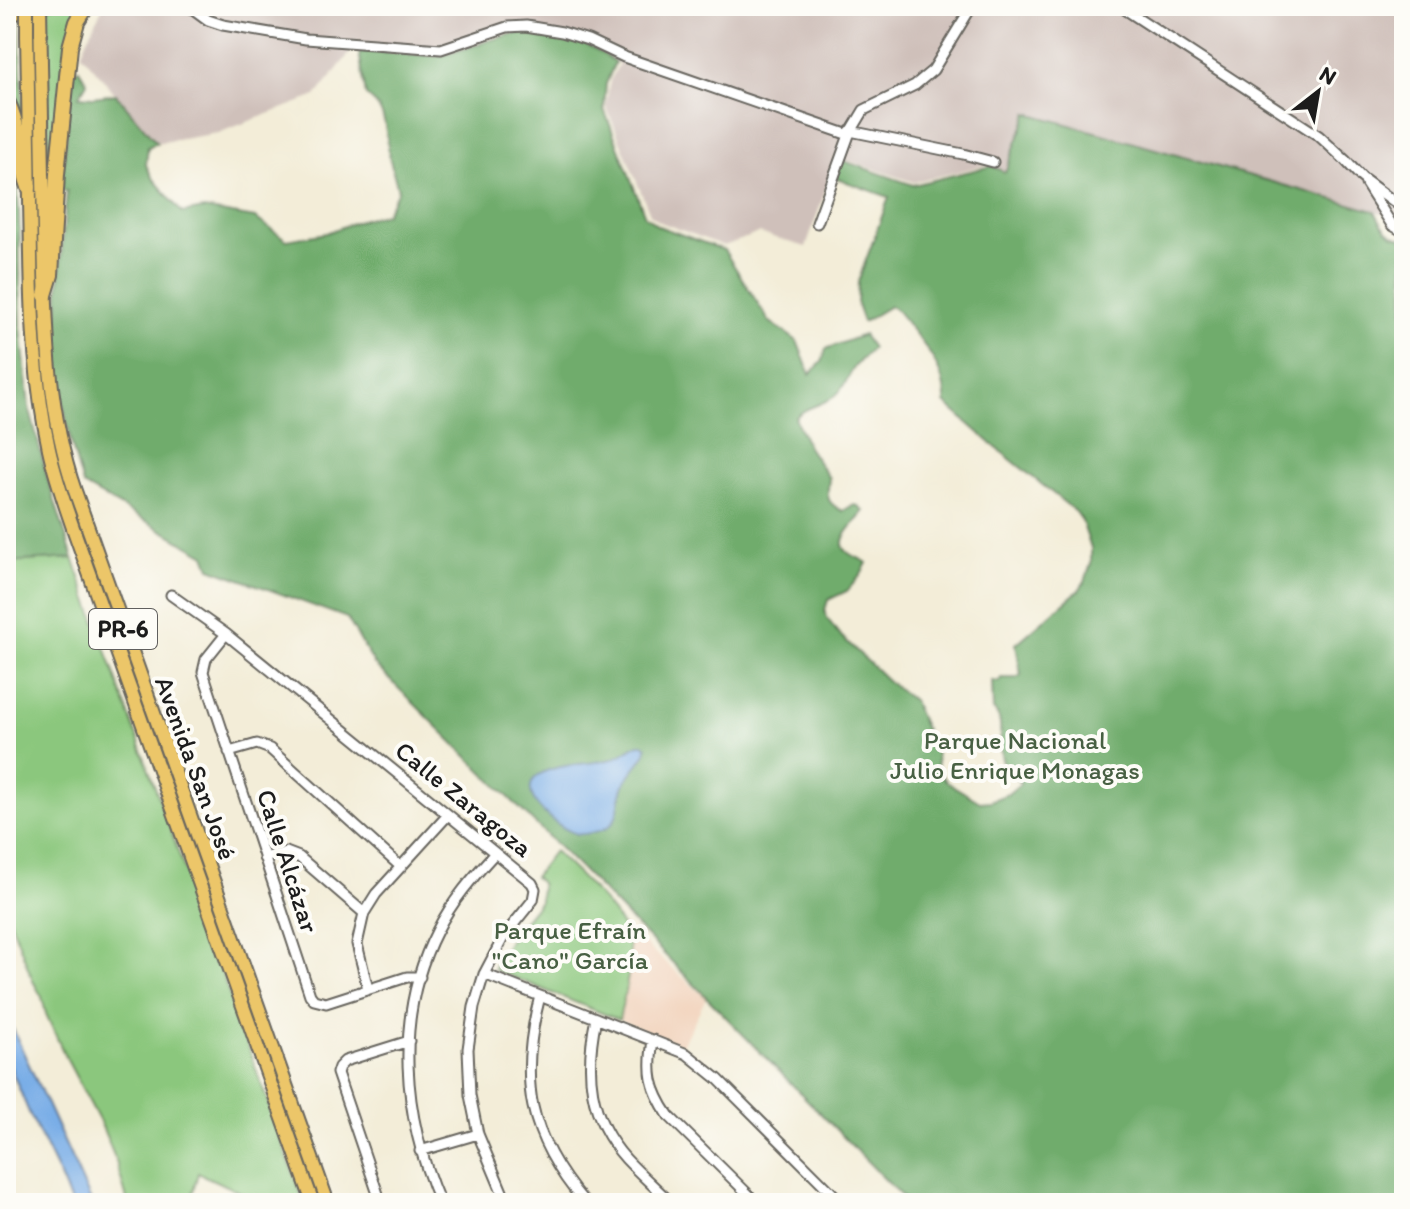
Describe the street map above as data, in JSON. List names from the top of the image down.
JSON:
{
  "streets": {
    "main road": ["PR-6", "Avenida San José"],
    "street": ["Calle Zaragoza", "Calle Alcázar"]
  },
  "crossings": [
    ["Calle Zaragoza", "Calle Alcázar"]
  ],
  "parks": ["Parque Nacional Julio Enrique Monagas", "Parque Efraín \"Cano\" García"],
  "north": "top right"
}
